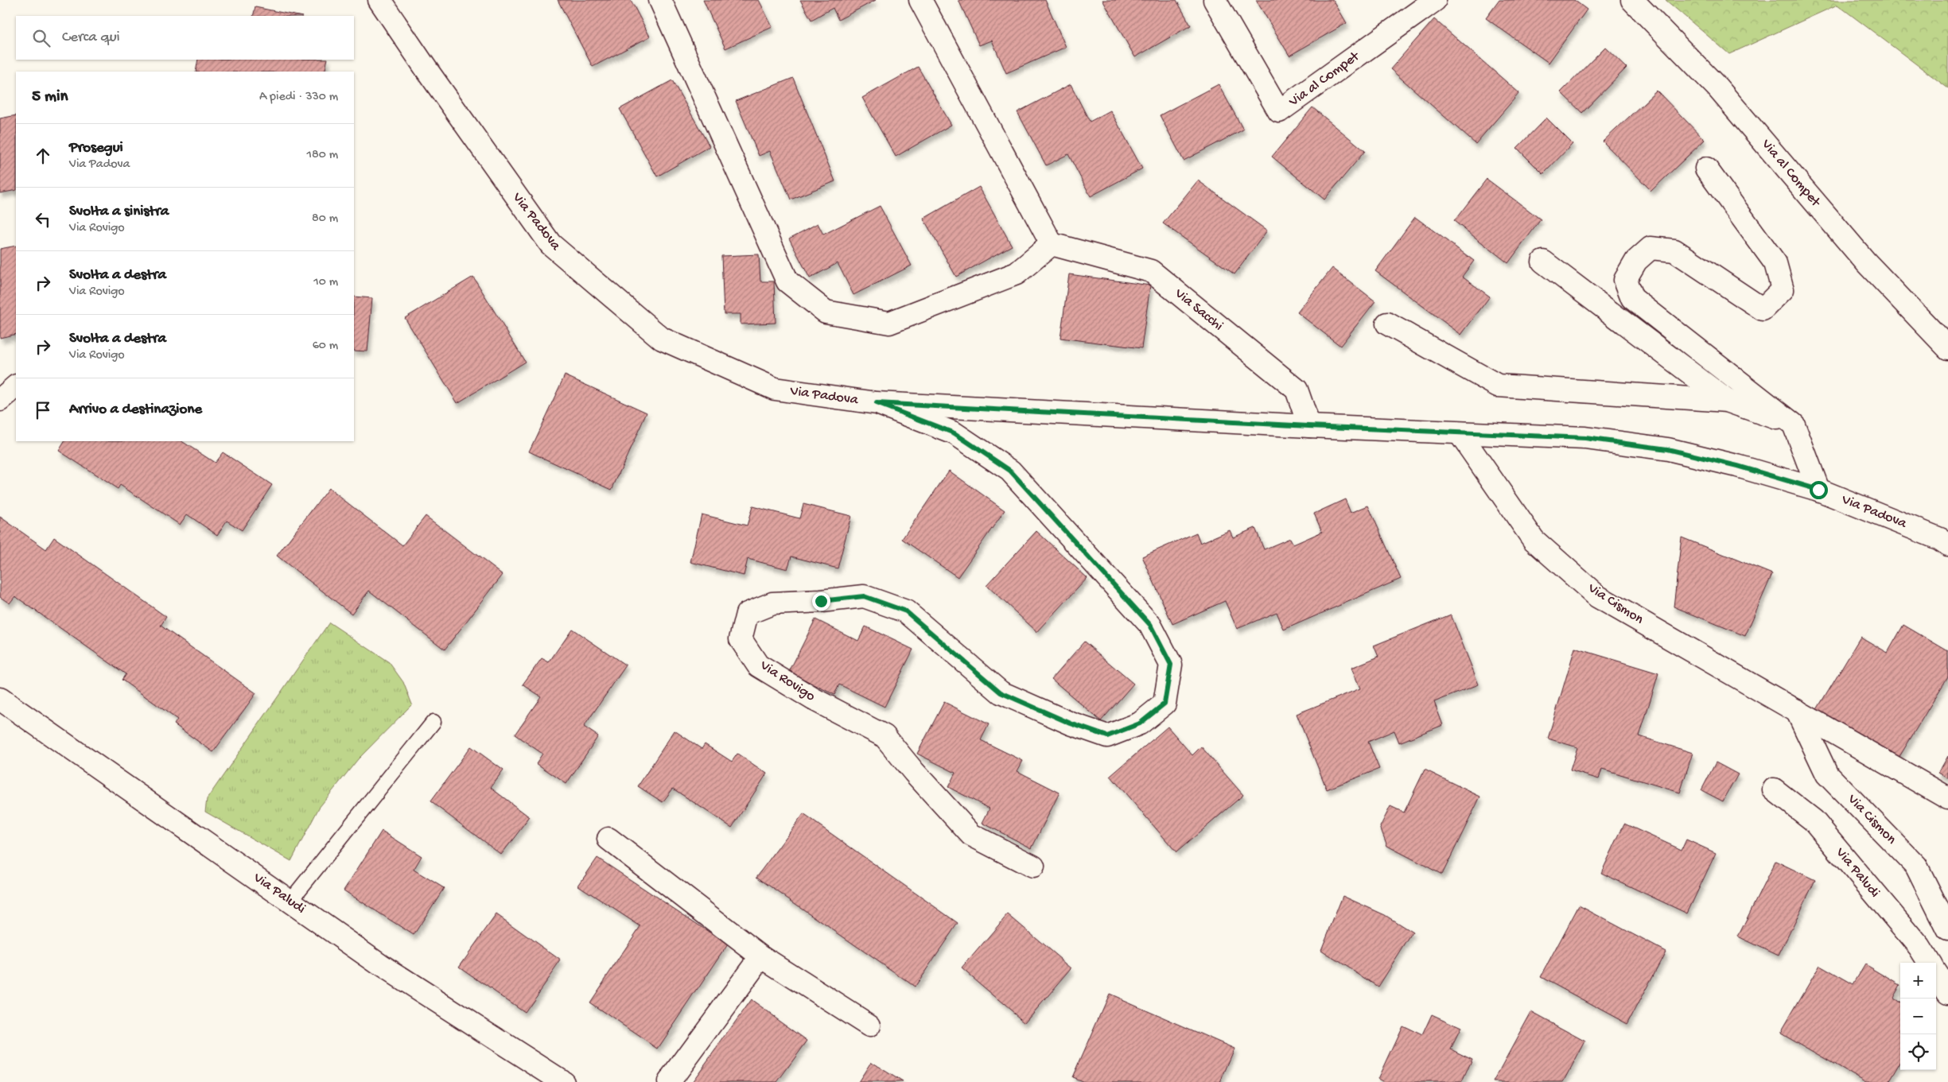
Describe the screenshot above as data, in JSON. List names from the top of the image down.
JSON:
{
  "streets": {
    "street": [
      "Via al Compet",
      "Via Padova",
      "Via Sacchi",
      "Via Cismon",
      "Via Rovigo",
      "Via Paludi"
    ]
  },
  "crossings": [
    ["Via Padova", "Via Sacchi"],
    ["Via Padova", "Via Cismon"],
    ["Via Padova", "Via Rovigo"]
  ],
  "page": {
    "search": "Cerca qui",
    "heading": ["5 min", "A piedi · 330 m"],
    "list": [
      ["Prosegui", "Via Padova", "180 m"],
      ["Svolta a sinistra", "Via Rovigo", "80 m"],
      ["Svolta a destra", "Via Rovigo", "10 m"],
      ["Svolta a destra", "Via Rovigo", "60 m"],
      "Arrivo a destinazione"
    ],
    "map_buttons": ["+", "−"]
  }
}
